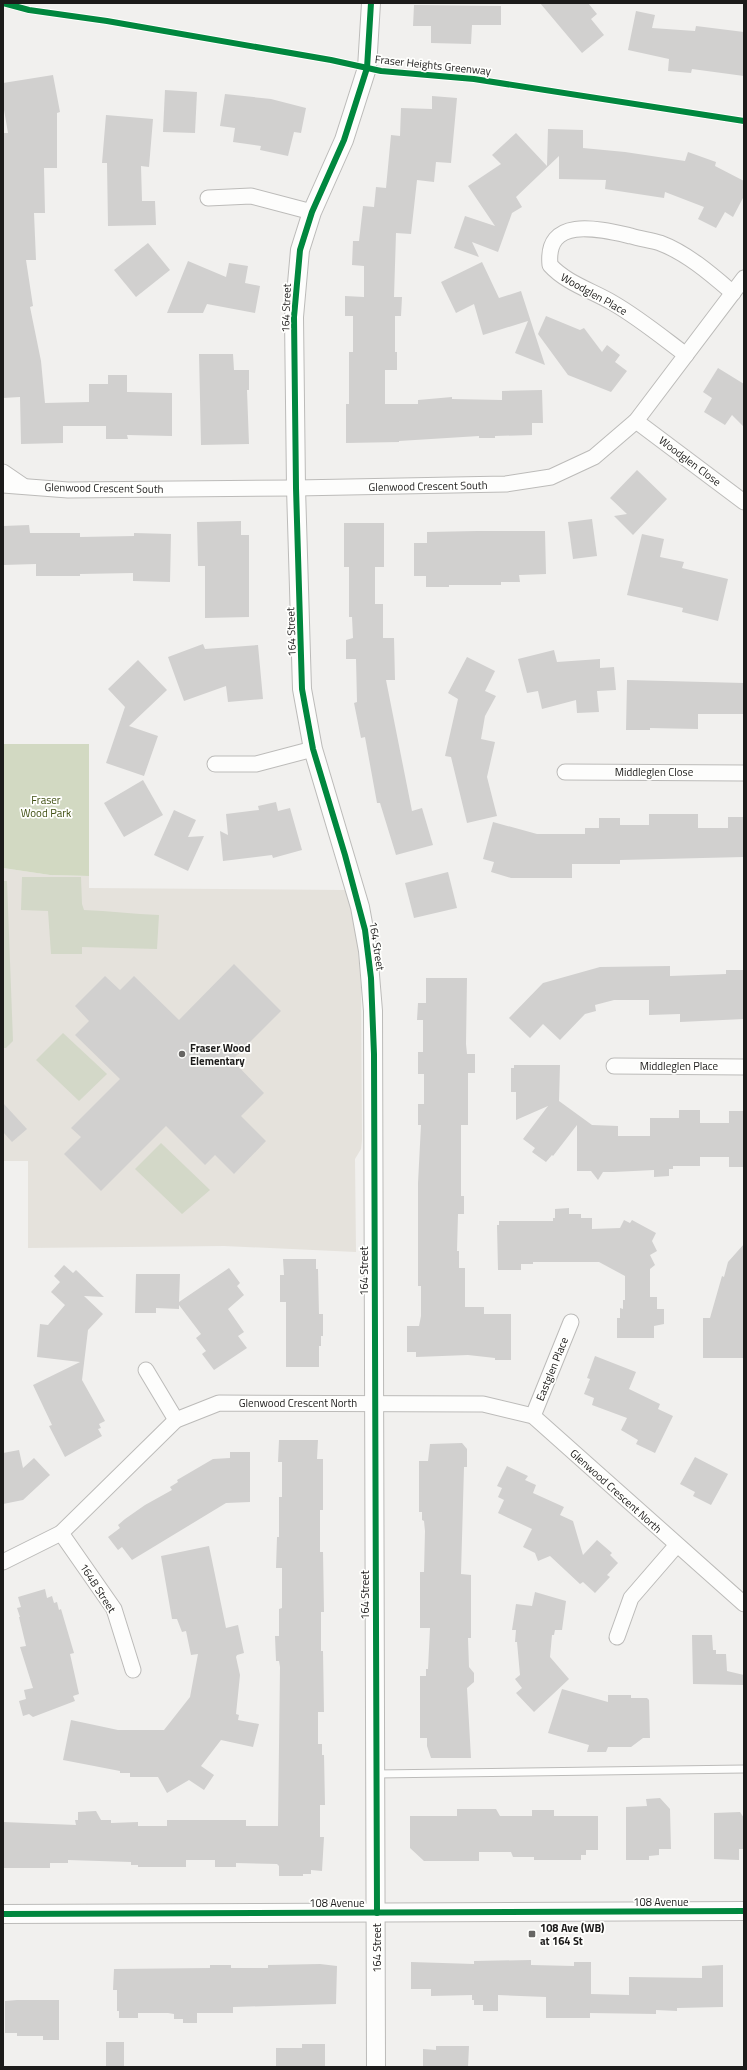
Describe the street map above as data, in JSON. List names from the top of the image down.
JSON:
{
  "streets": {
    "street": [
      "Woodglen Place",
      "164 Street",
      "Woodglen Close",
      "Glenwood Crescent South",
      "Middleglen Close",
      "Middleglen Place",
      "Eastglen Place",
      "Glenwood Crescent North",
      "164B Street",
      "108 Avenue"
    ],
    "cycle path": ["Fraser Heights Greenway"]
  },
  "crossings": [
    ["Woodglen Place", "Glenwood Crescent South"],
    ["164 Street", "Glenwood Crescent South"],
    ["164 Street", "Glenwood Crescent North"],
    ["164 Street", "108 Avenue"],
    ["Woodglen Close", "Glenwood Crescent South"],
    ["Eastglen Place", "Glenwood Crescent North"],
    ["Glenwood Crescent North", "164B Street"]
  ],
  "parks": ["Fraser Wood Park"],
  "places": {
    "other": ["Fraser Wood Elementary"],
    "transit": ["108 Ave (WB) at 164 St"]
  }
}
